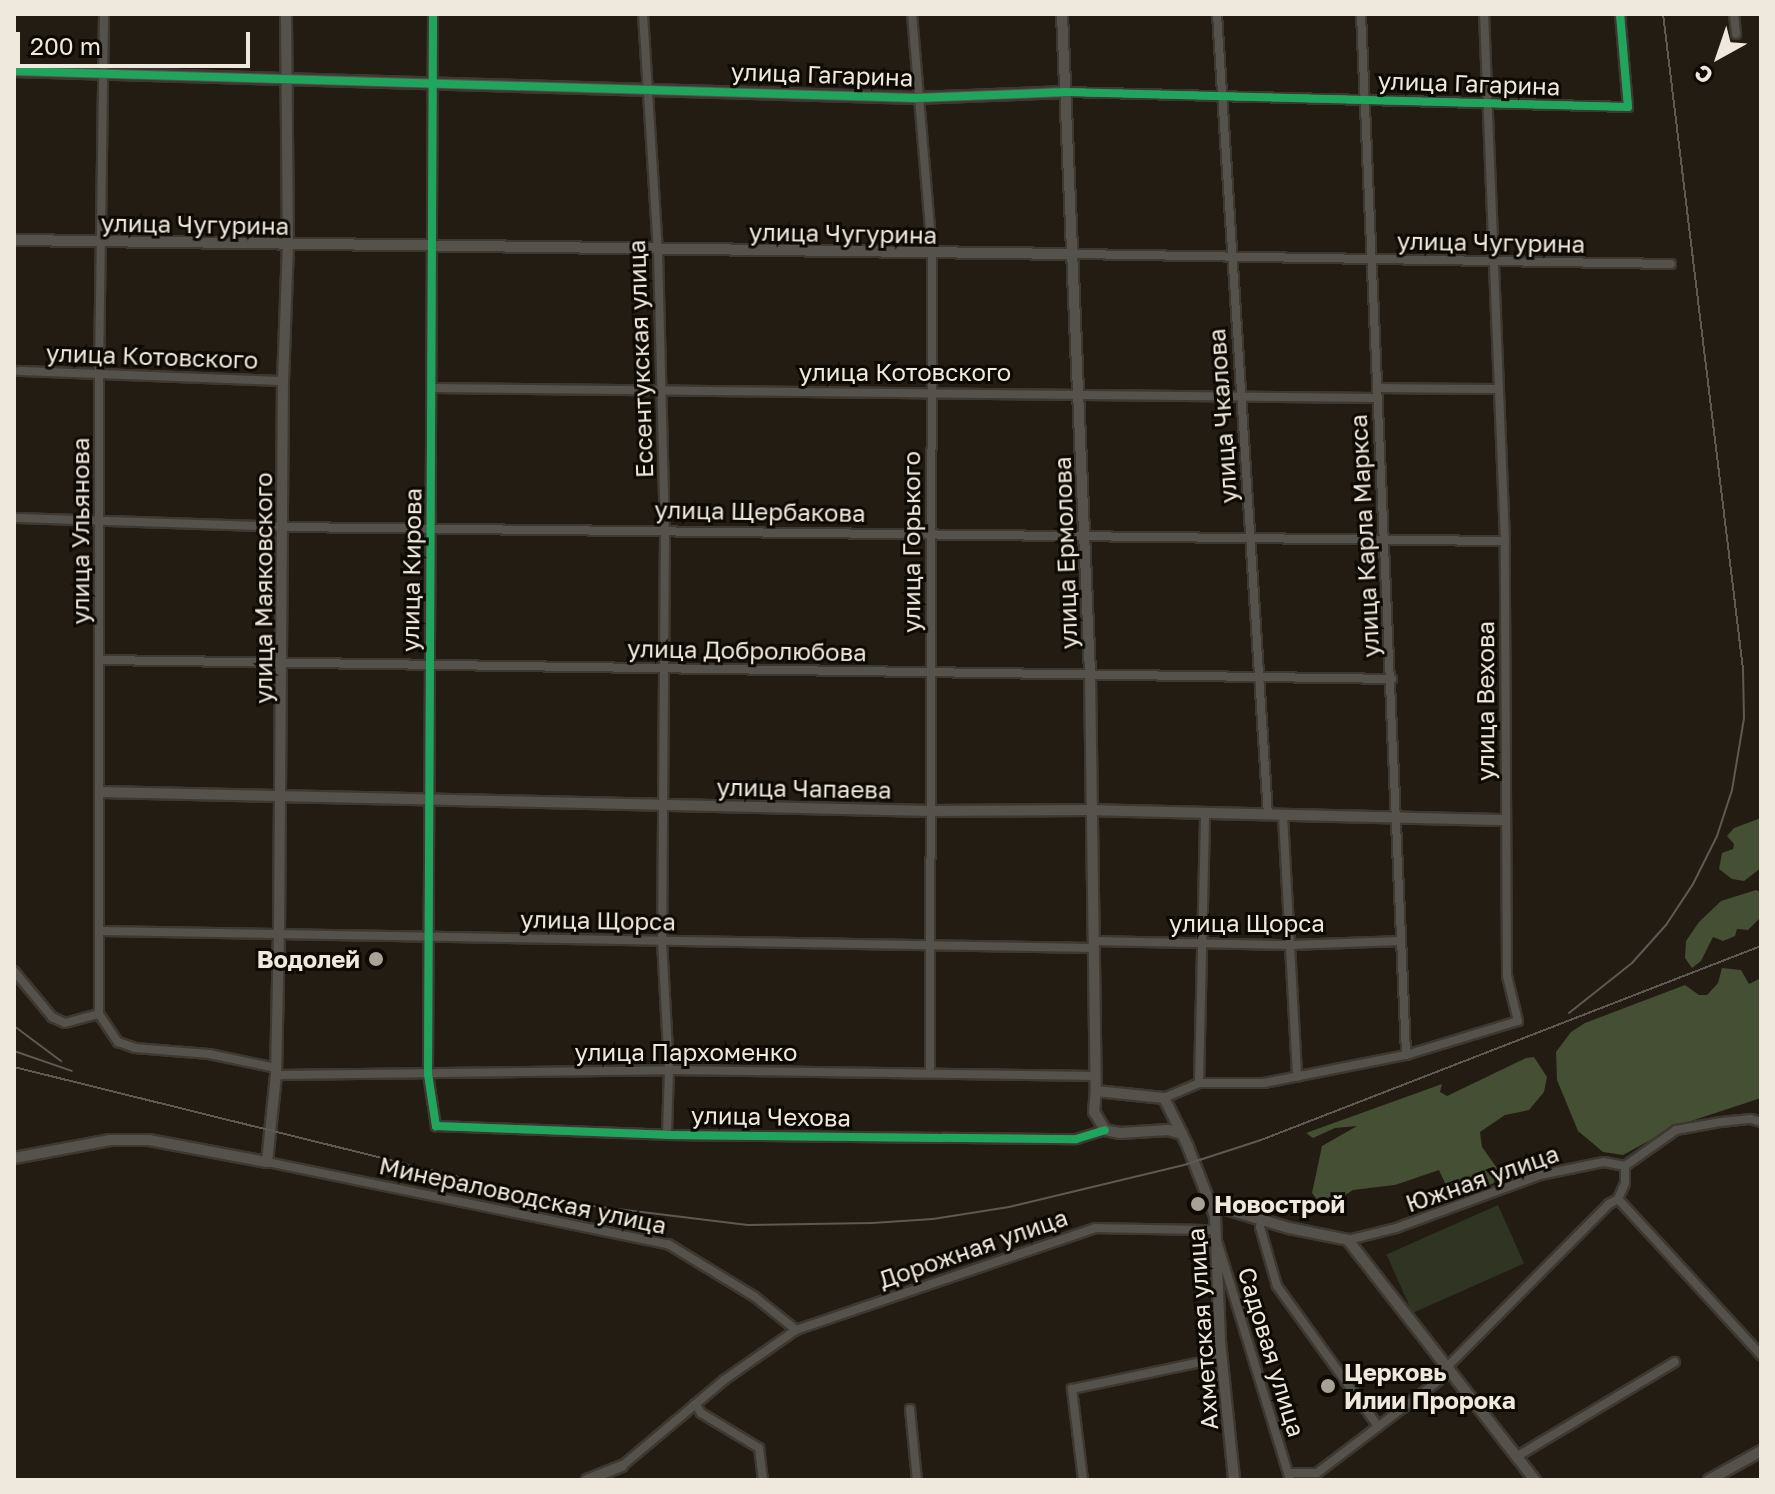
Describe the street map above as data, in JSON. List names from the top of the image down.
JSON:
{
  "streets": {
    "street": [
      "улица Гагарина",
      "улица Чугурина",
      "улица Котовского",
      "Ессентукская улица",
      "улица Чкалова",
      "улица Щербакова",
      "улица Ульянова",
      "улица Карла Маркса",
      "улица Горького",
      "улица Ермолова",
      "улица Кирова",
      "улица Маяковского",
      "улица Добролюбова",
      "улица Вехова",
      "улица Чапаева",
      "улица Щорса",
      "улица Пархоменко",
      "улица Чехова",
      "Южная улица",
      "Минераловодская улица",
      "Дорожная улица",
      "Ахметская улица",
      "Садовая улица"
    ]
  },
  "crossings": [
    ["улица Гагарина", "Ессентукская улица"],
    ["улица Гагарина", "улица Чкалова"],
    ["улица Гагарина", "улица Ульянова"],
    ["улица Гагарина", "улица Карла Маркса"],
    ["улица Гагарина", "улица Горького"],
    ["улица Гагарина", "улица Ермолова"],
    ["улица Гагарина", "улица Кирова"],
    ["улица Гагарина", "улица Маяковского"],
    ["улица Гагарина", "улица Вехова"],
    ["улица Чугурина", "Ессентукская улица"],
    ["улица Чугурина", "улица Чкалова"],
    ["улица Чугурина", "улица Ульянова"],
    ["улица Чугурина", "улица Карла Маркса"],
    ["улица Чугурина", "улица Горького"],
    ["улица Чугурина", "улица Ермолова"],
    ["улица Чугурина", "улица Кирова"],
    ["улица Чугурина", "улица Маяковского"],
    ["улица Чугурина", "улица Вехова"],
    ["улица Котовского", "Ессентукская улица"],
    ["улица Котовского", "улица Чкалова"],
    ["улица Котовского", "улица Ульянова"],
    ["улица Котовского", "улица Карла Маркса"],
    ["улица Котовского", "улица Горького"],
    ["улица Котовского", "улица Ермолова"],
    ["улица Котовского", "улица Кирова"],
    ["улица Котовского", "улица Маяковского"],
    ["улица Котовского", "улица Вехова"],
    ["Ессентукская улица", "улица Щербакова"],
    ["Ессентукская улица", "улица Добролюбова"],
    ["Ессентукская улица", "улица Чапаева"],
    ["Ессентукская улица", "улица Щорса"],
    ["Ессентукская улица", "улица Пархоменко"],
    ["Ессентукская улица", "улица Чехова"],
    ["улица Чкалова", "улица Щербакова"],
    ["улица Чкалова", "улица Добролюбова"],
    ["улица Чкалова", "улица Чапаева"],
    ["улица Щербакова", "улица Ульянова"],
    ["улица Щербакова", "улица Карла Маркса"],
    ["улица Щербакова", "улица Горького"],
    ["улица Щербакова", "улица Ермолова"],
    ["улица Щербакова", "улица Кирова"],
    ["улица Щербакова", "улица Маяковского"],
    ["улица Щербакова", "улица Вехова"],
    ["улица Ульянова", "улица Добролюбова"],
    ["улица Ульянова", "улица Чапаева"],
    ["улица Ульянова", "улица Щорса"],
    ["улица Ульянова", "улица Пархоменко"],
    ["улица Карла Маркса", "улица Добролюбова"],
    ["улица Карла Маркса", "улица Вехова"],
    ["улица Карла Маркса", "улица Чапаева"],
    ["улица Карла Маркса", "улица Щорса"],
    ["улица Горького", "улица Добролюбова"],
    ["улица Горького", "улица Чапаева"],
    ["улица Горького", "улица Щорса"],
    ["улица Горького", "улица Пархоменко"],
    ["улица Ермолова", "улица Добролюбова"],
    ["улица Ермолова", "улица Чапаева"],
    ["улица Ермолова", "улица Щорса"],
    ["улица Ермолова", "улица Пархоменко"],
    ["улица Ермолова", "улица Чехова"],
    ["улица Кирова", "улица Добролюбова"],
    ["улица Кирова", "улица Чапаева"],
    ["улица Кирова", "улица Щорса"],
    ["улица Кирова", "улица Пархоменко"],
    ["улица Кирова", "улица Чехова"],
    ["улица Маяковского", "улица Добролюбова"],
    ["улица Маяковского", "улица Чапаева"],
    ["улица Маяковского", "улица Щорса"],
    ["улица Маяковского", "улица Пархоменко"],
    ["улица Маяковского", "Минераловодская улица"],
    ["улица Вехова", "улица Чапаева"],
    ["улица Вехова", "Ахметская улица"],
    ["Минераловодская улица", "Дорожная улица"],
    ["Дорожная улица", "Ахметская улица"],
    ["Дорожная улица", "Садовая улица"],
    ["Ахметская улица", "Садовая улица"]
  ],
  "places": ["Водолей", "Новострой", "Церковь Илии Пророка"],
  "scale_bar": "200 m",
  "north": "bottom left"
}
